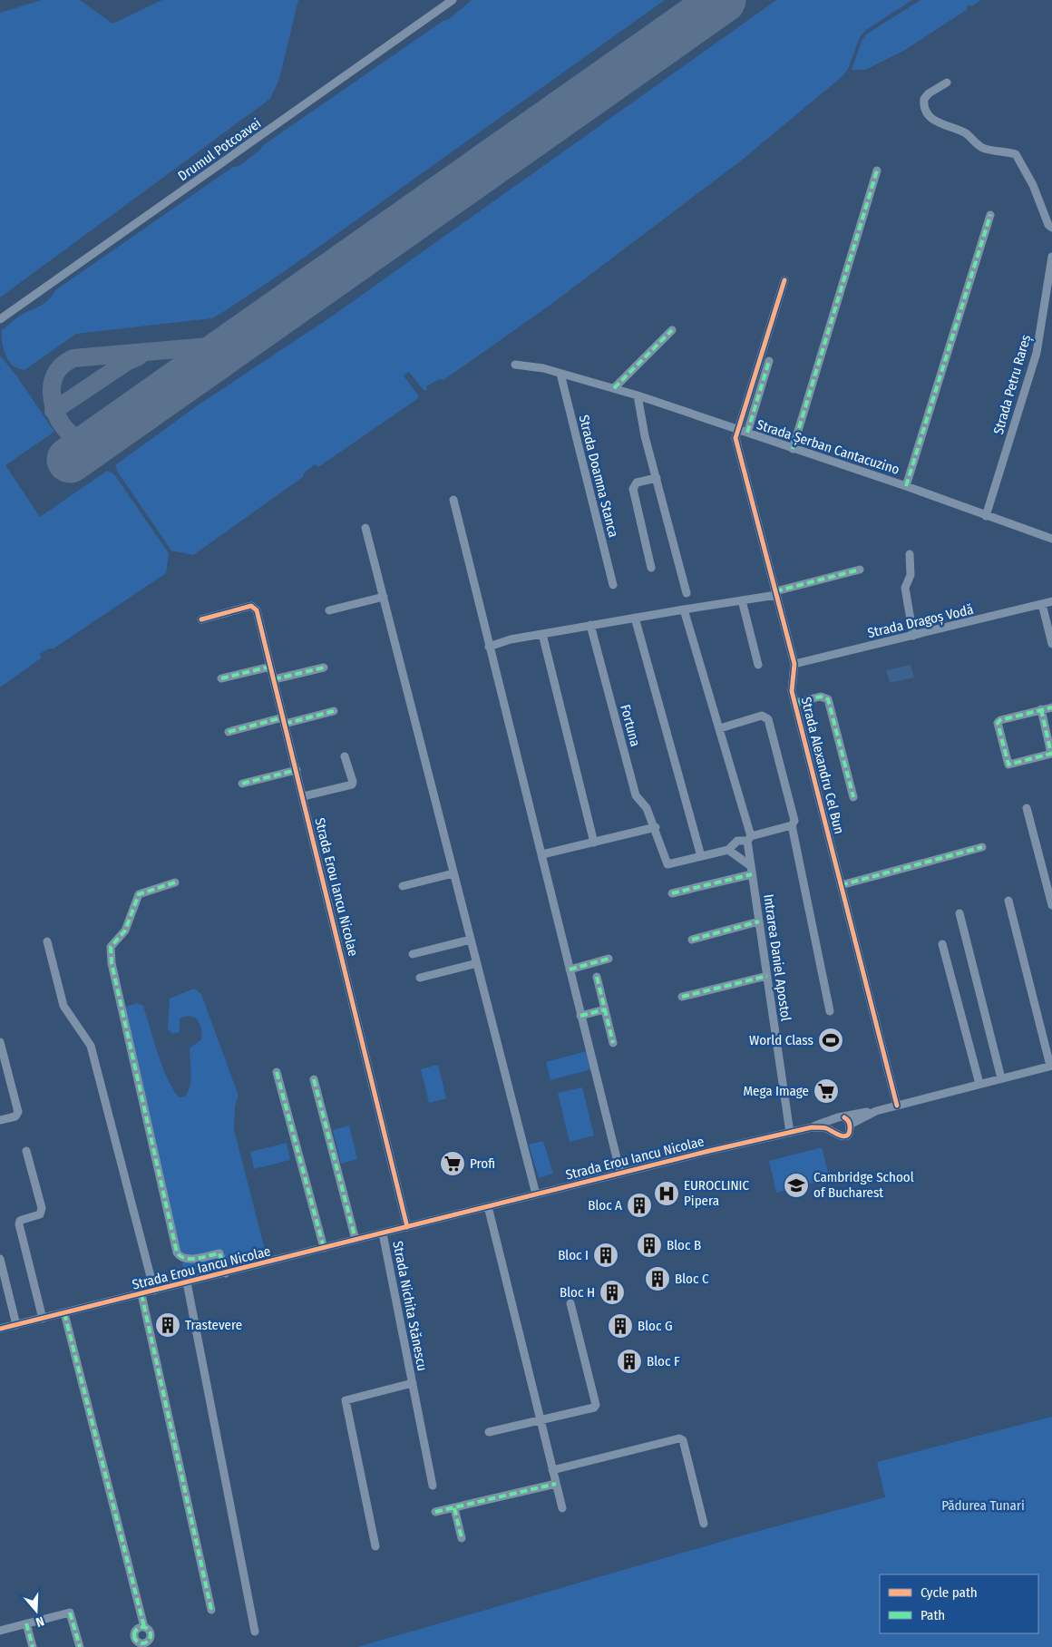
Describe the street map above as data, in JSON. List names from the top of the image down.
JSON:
{
  "streets": {
    "street": [
      "Drumul Potcoavei",
      "Strada Petru Rareș",
      "Strada Șerban Cantacuzino",
      "Strada Doamna Stanca",
      "Strada Dragoș Vodă",
      "Fortuna",
      "Strada Alexandru Cel Bun",
      "Strada Erou Iancu Nicolae",
      "Intrarea Daniel Apostol",
      "Strada Nichita Stănescu"
    ]
  },
  "crossings": [
    ["Strada Petru Rareș", "Strada Șerban Cantacuzino"],
    ["Strada Șerban Cantacuzino", "Strada Doamna Stanca"],
    ["Strada Șerban Cantacuzino", "Strada Alexandru Cel Bun"],
    ["Strada Dragoș Vodă", "Strada Alexandru Cel Bun"],
    ["Strada Alexandru Cel Bun", "Strada Erou Iancu Nicolae"],
    ["Strada Erou Iancu Nicolae", "Intrarea Daniel Apostol"],
    ["Strada Erou Iancu Nicolae", "Strada Nichita Stănescu"]
  ],
  "parks": ["Pădurea Tunari"],
  "places": {
    "sports": ["World Class"],
    "supermarket": ["Mega Image", "Profi"],
    "school or university": ["Cambridge School of Bucharest"],
    "hospital": ["EUROCLINIC Pipera"],
    "building": [
      "Bloc A",
      "Bloc B",
      "Bloc I",
      "Bloc C",
      "Bloc H",
      "Trastevere",
      "Bloc G",
      "Bloc F"
    ]
  },
  "legend": ["Cycle path", "Path"],
  "north": "bottom"
}
